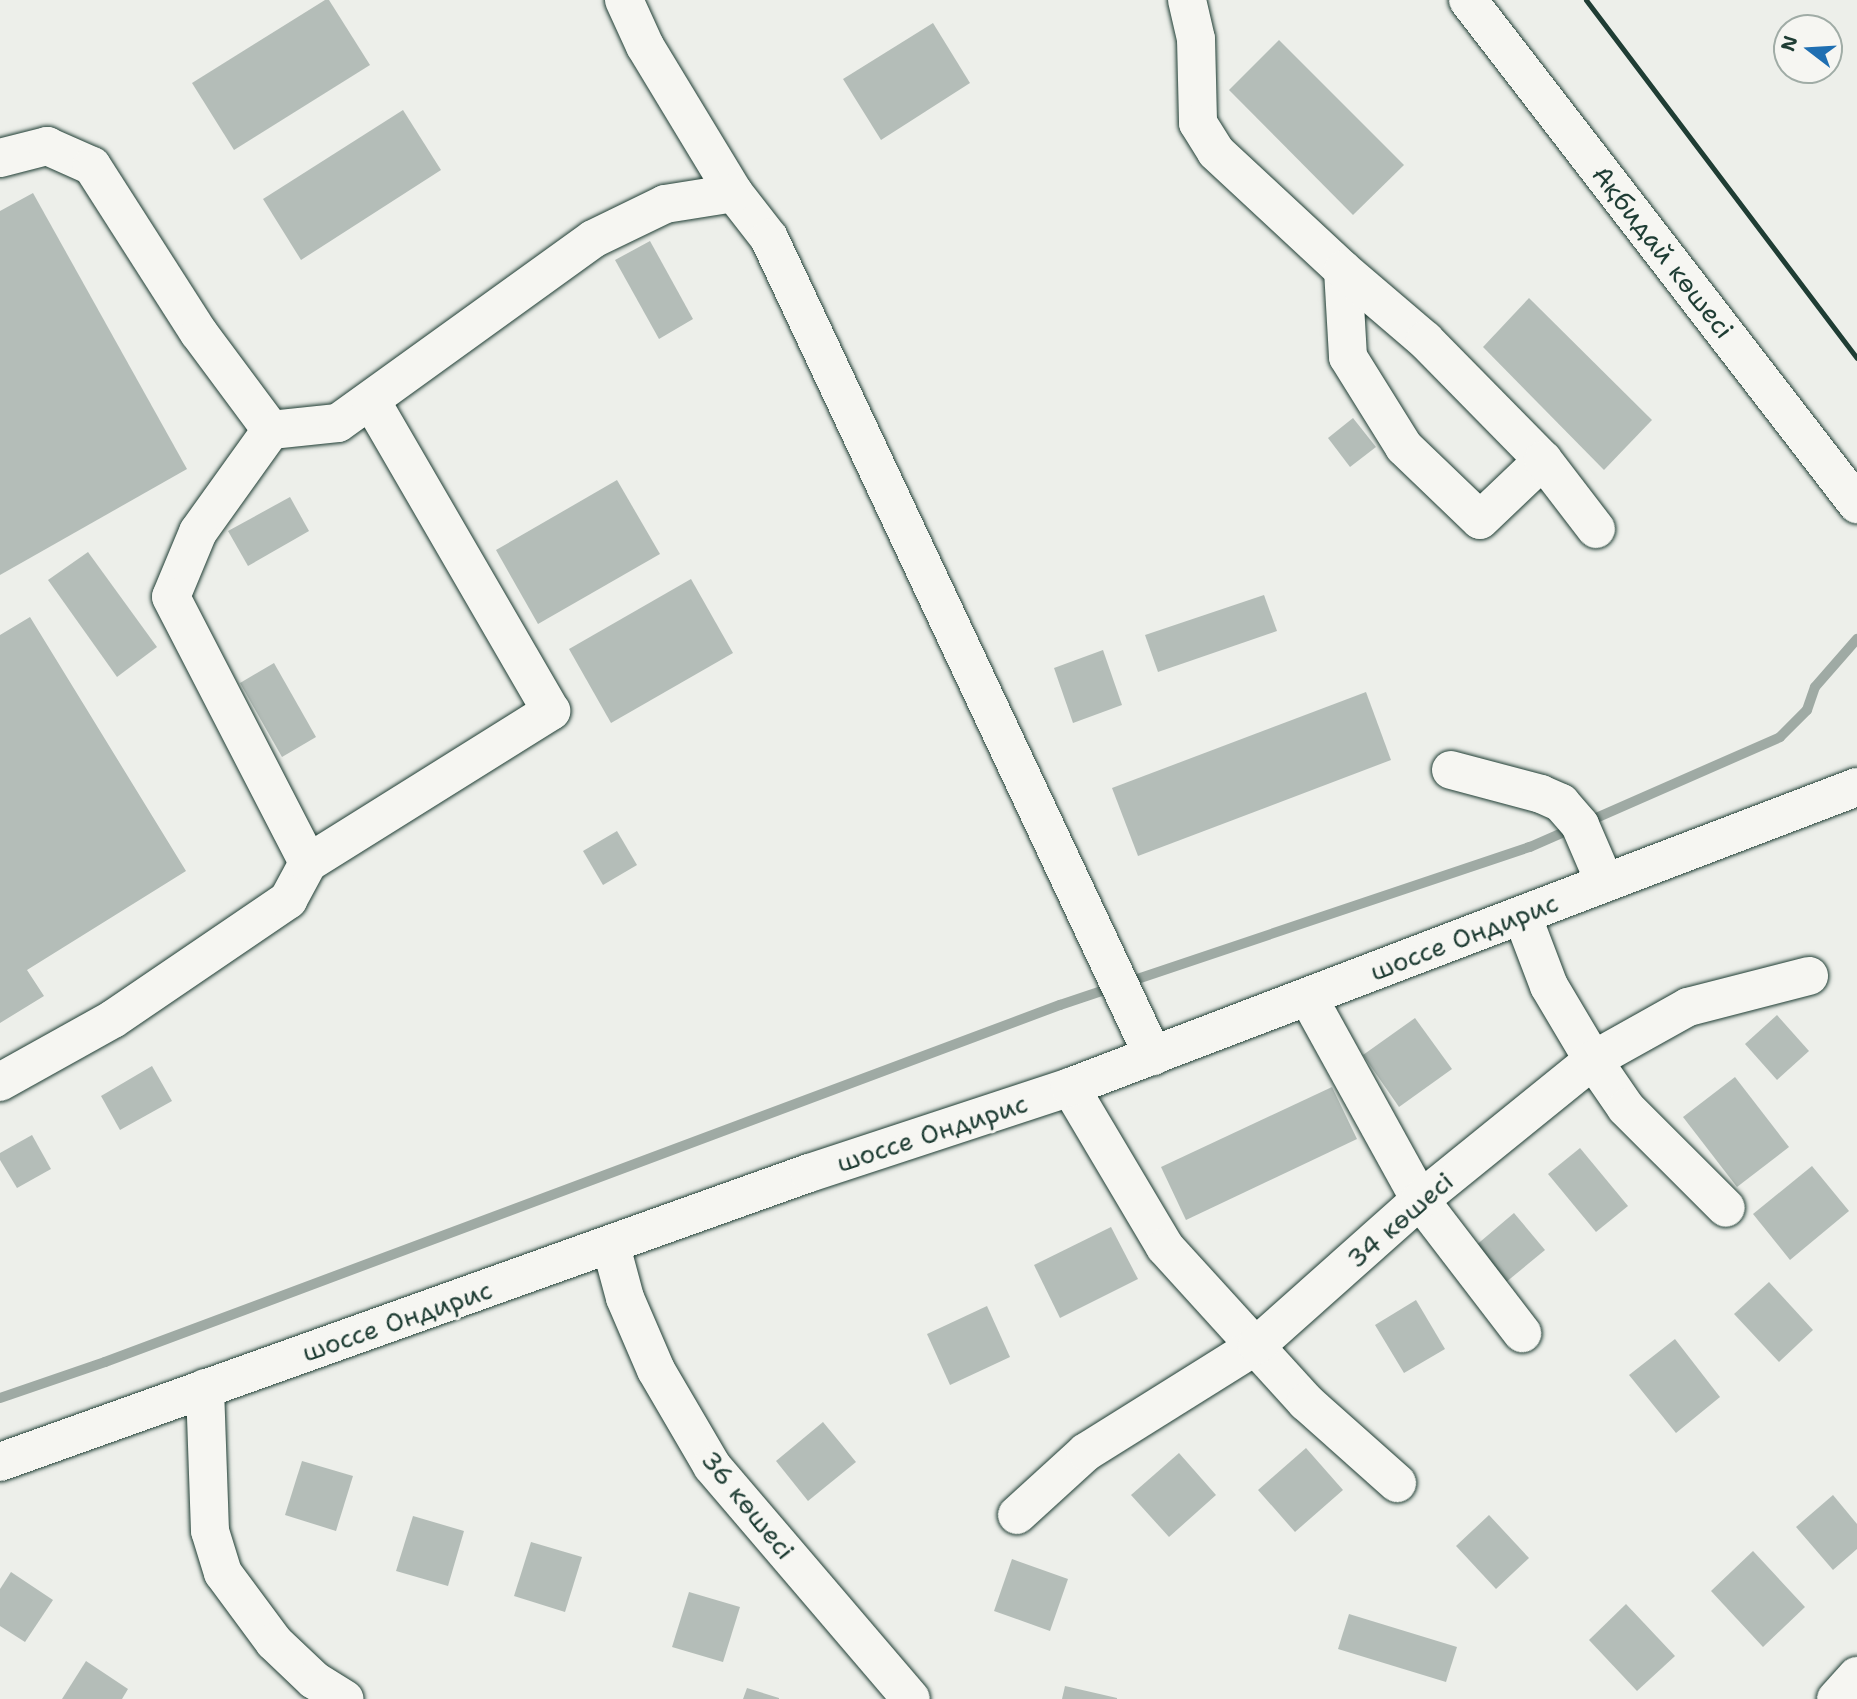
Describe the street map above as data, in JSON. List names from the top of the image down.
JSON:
{
  "streets": {
    "street": [
      "Ақбидай көшесі",
      "шоссе Ондирис",
      "34 көшесі",
      "36 көшесі"
    ]
  },
  "crossings": [
    ["шоссе Ондирис", "36 көшесі"]
  ],
  "north": "left"
}
